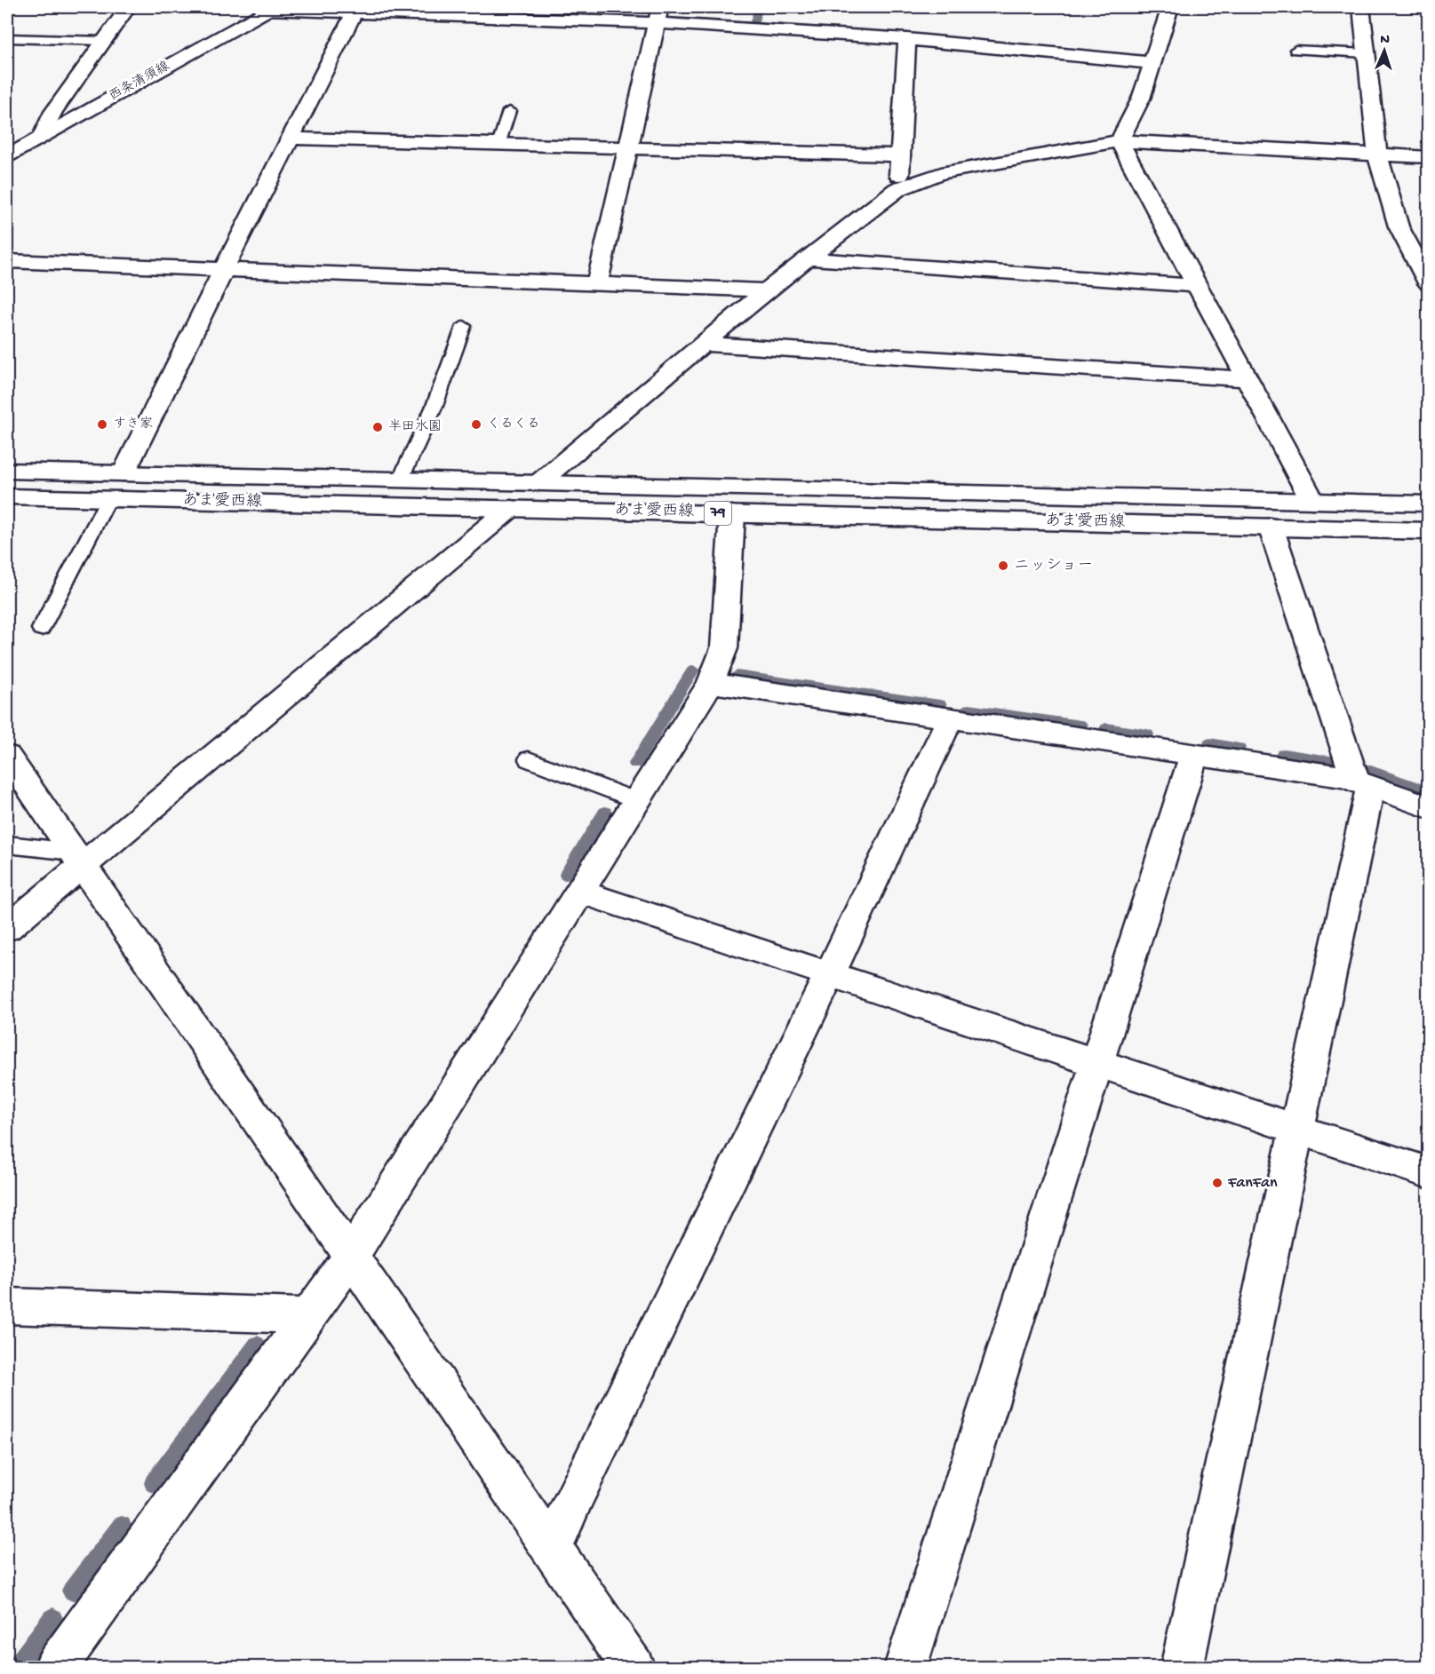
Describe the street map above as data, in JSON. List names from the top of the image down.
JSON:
{
  "streets": {
    "street": ["西条清須線", "あま愛西線", "79"]
  },
  "places": [
    "すき家",
    "くるくる",
    "半田水園",
    "ニッショー",
    "FanFan"
  ],
  "north": "top"
}
